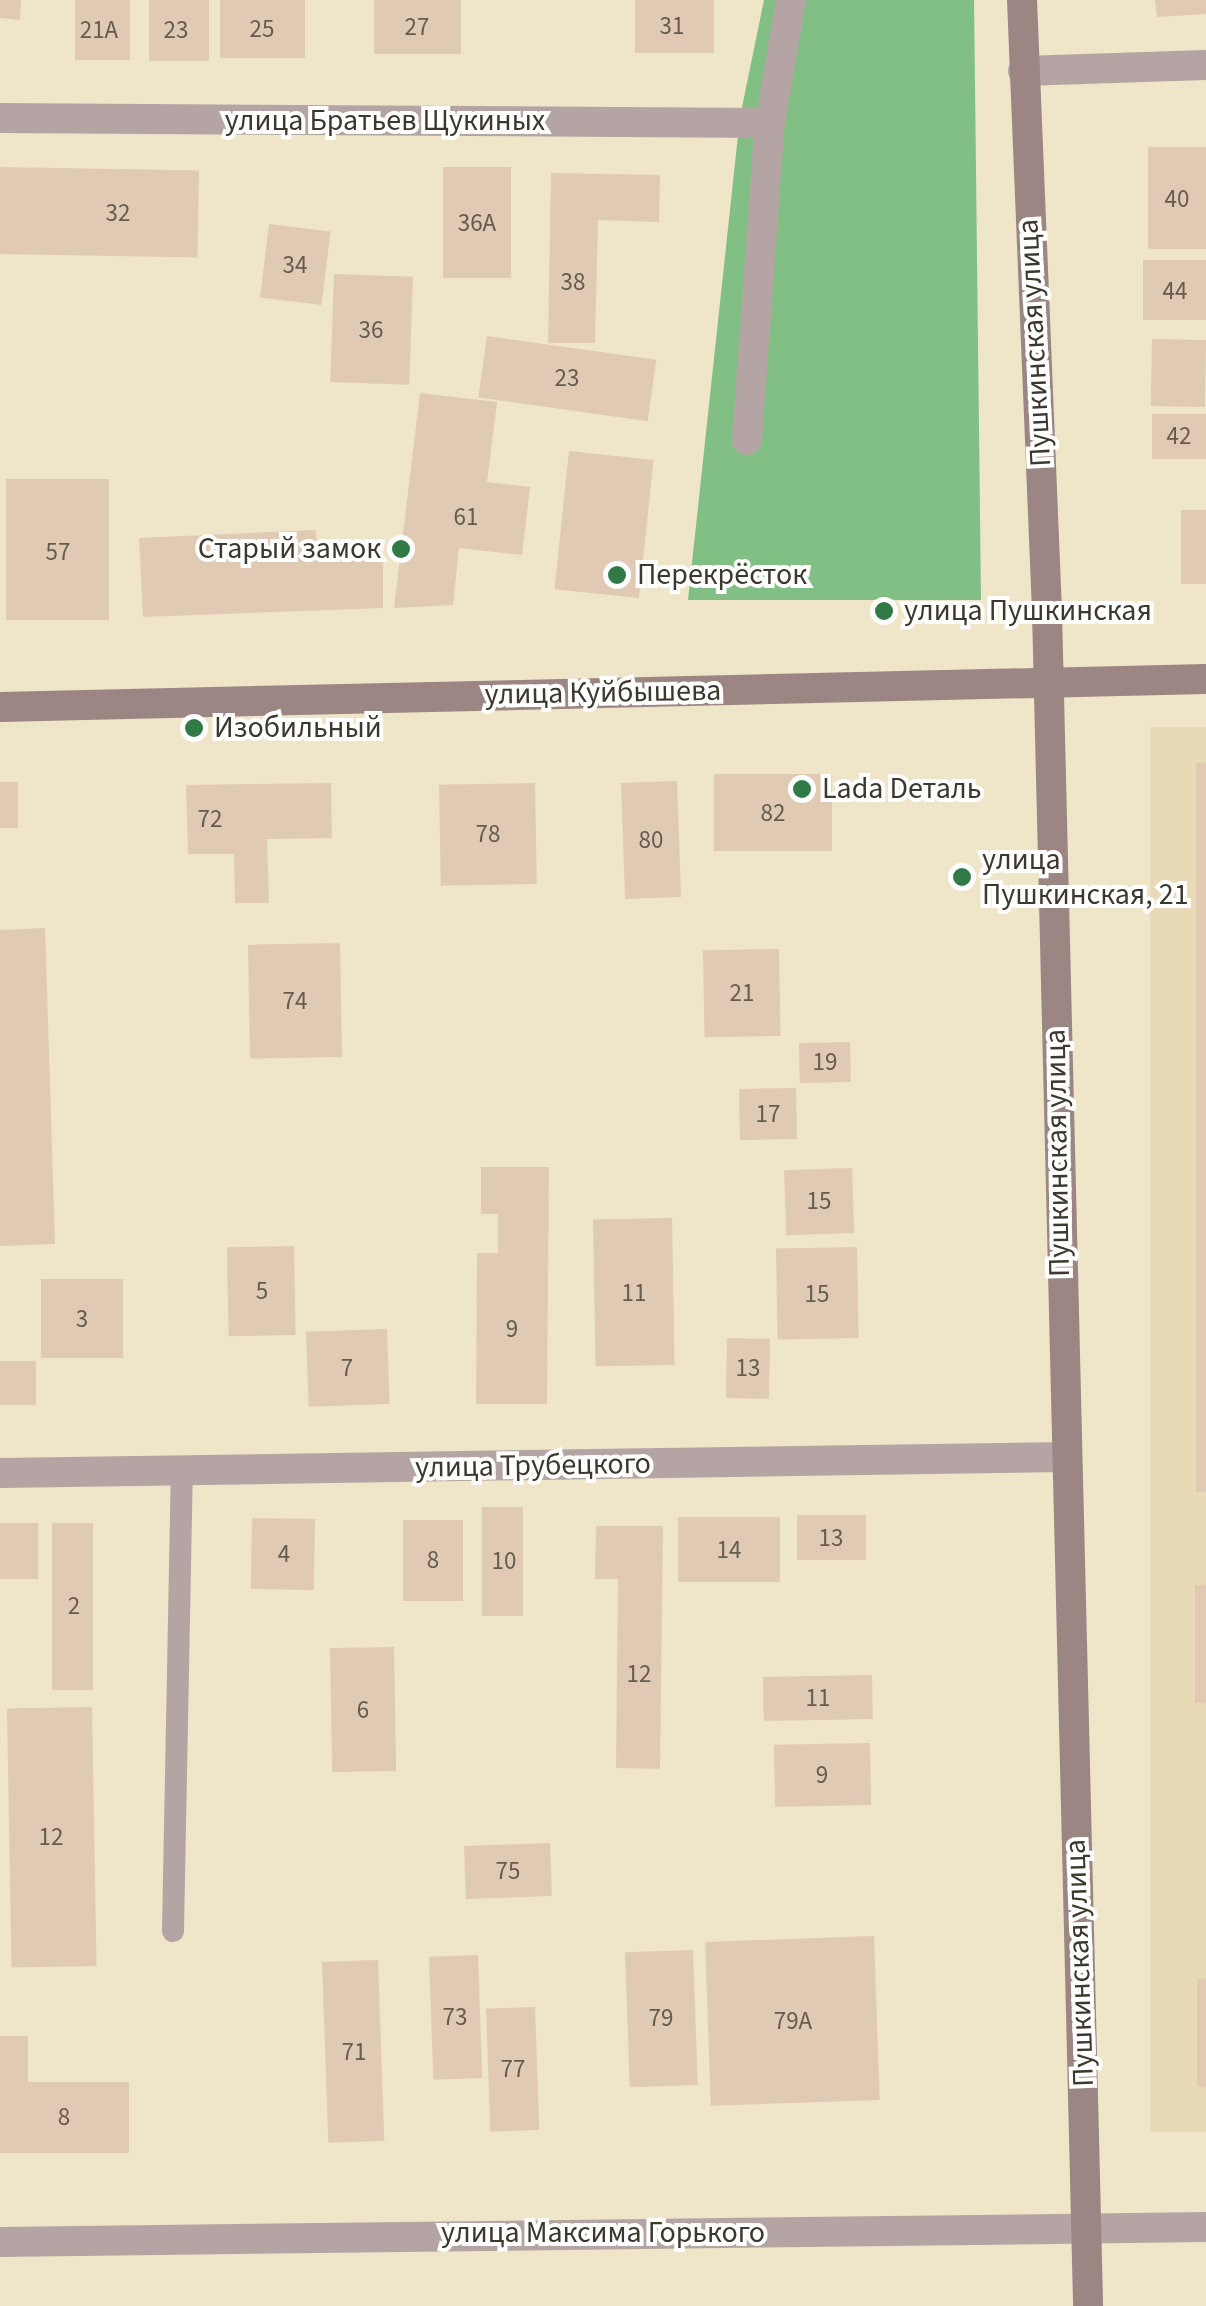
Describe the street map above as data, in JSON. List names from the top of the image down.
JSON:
{
  "streets": {
    "street": [
      "улица Братьев Щукиных",
      "Пушкинская улица",
      "улица Куйбышева",
      "улица Трубецкого",
      "улица Максима Горького"
    ]
  },
  "crossings": [
    ["Пушкинская улица", "улица Куйбышева"],
    ["Пушкинская улица", "улица Трубецкого"],
    ["Пушкинская улица", "улица Максима Горького"]
  ],
  "places": [
    "Старый замок",
    "Перекрёсток",
    "улица Пушкинская",
    "Изобильный",
    "Lada Dеталь",
    "улица Пушкинская, 21"
  ],
  "house_numbers": [
    "31",
    "27",
    "25",
    "21А",
    "23",
    "40",
    "32",
    "36А",
    "34",
    "38",
    "44",
    "36",
    "23",
    "42",
    "61",
    "57",
    "82",
    "72",
    "78",
    "80",
    "21",
    "74",
    "19",
    "17",
    "15",
    "5",
    "11",
    "15",
    "3",
    "9",
    "7",
    "13",
    "13",
    "14",
    "4",
    "8",
    "10",
    "2",
    "12",
    "11",
    "6",
    "9",
    "12",
    "75",
    "73",
    "79",
    "79А",
    "71",
    "77",
    "8"
  ]
}
